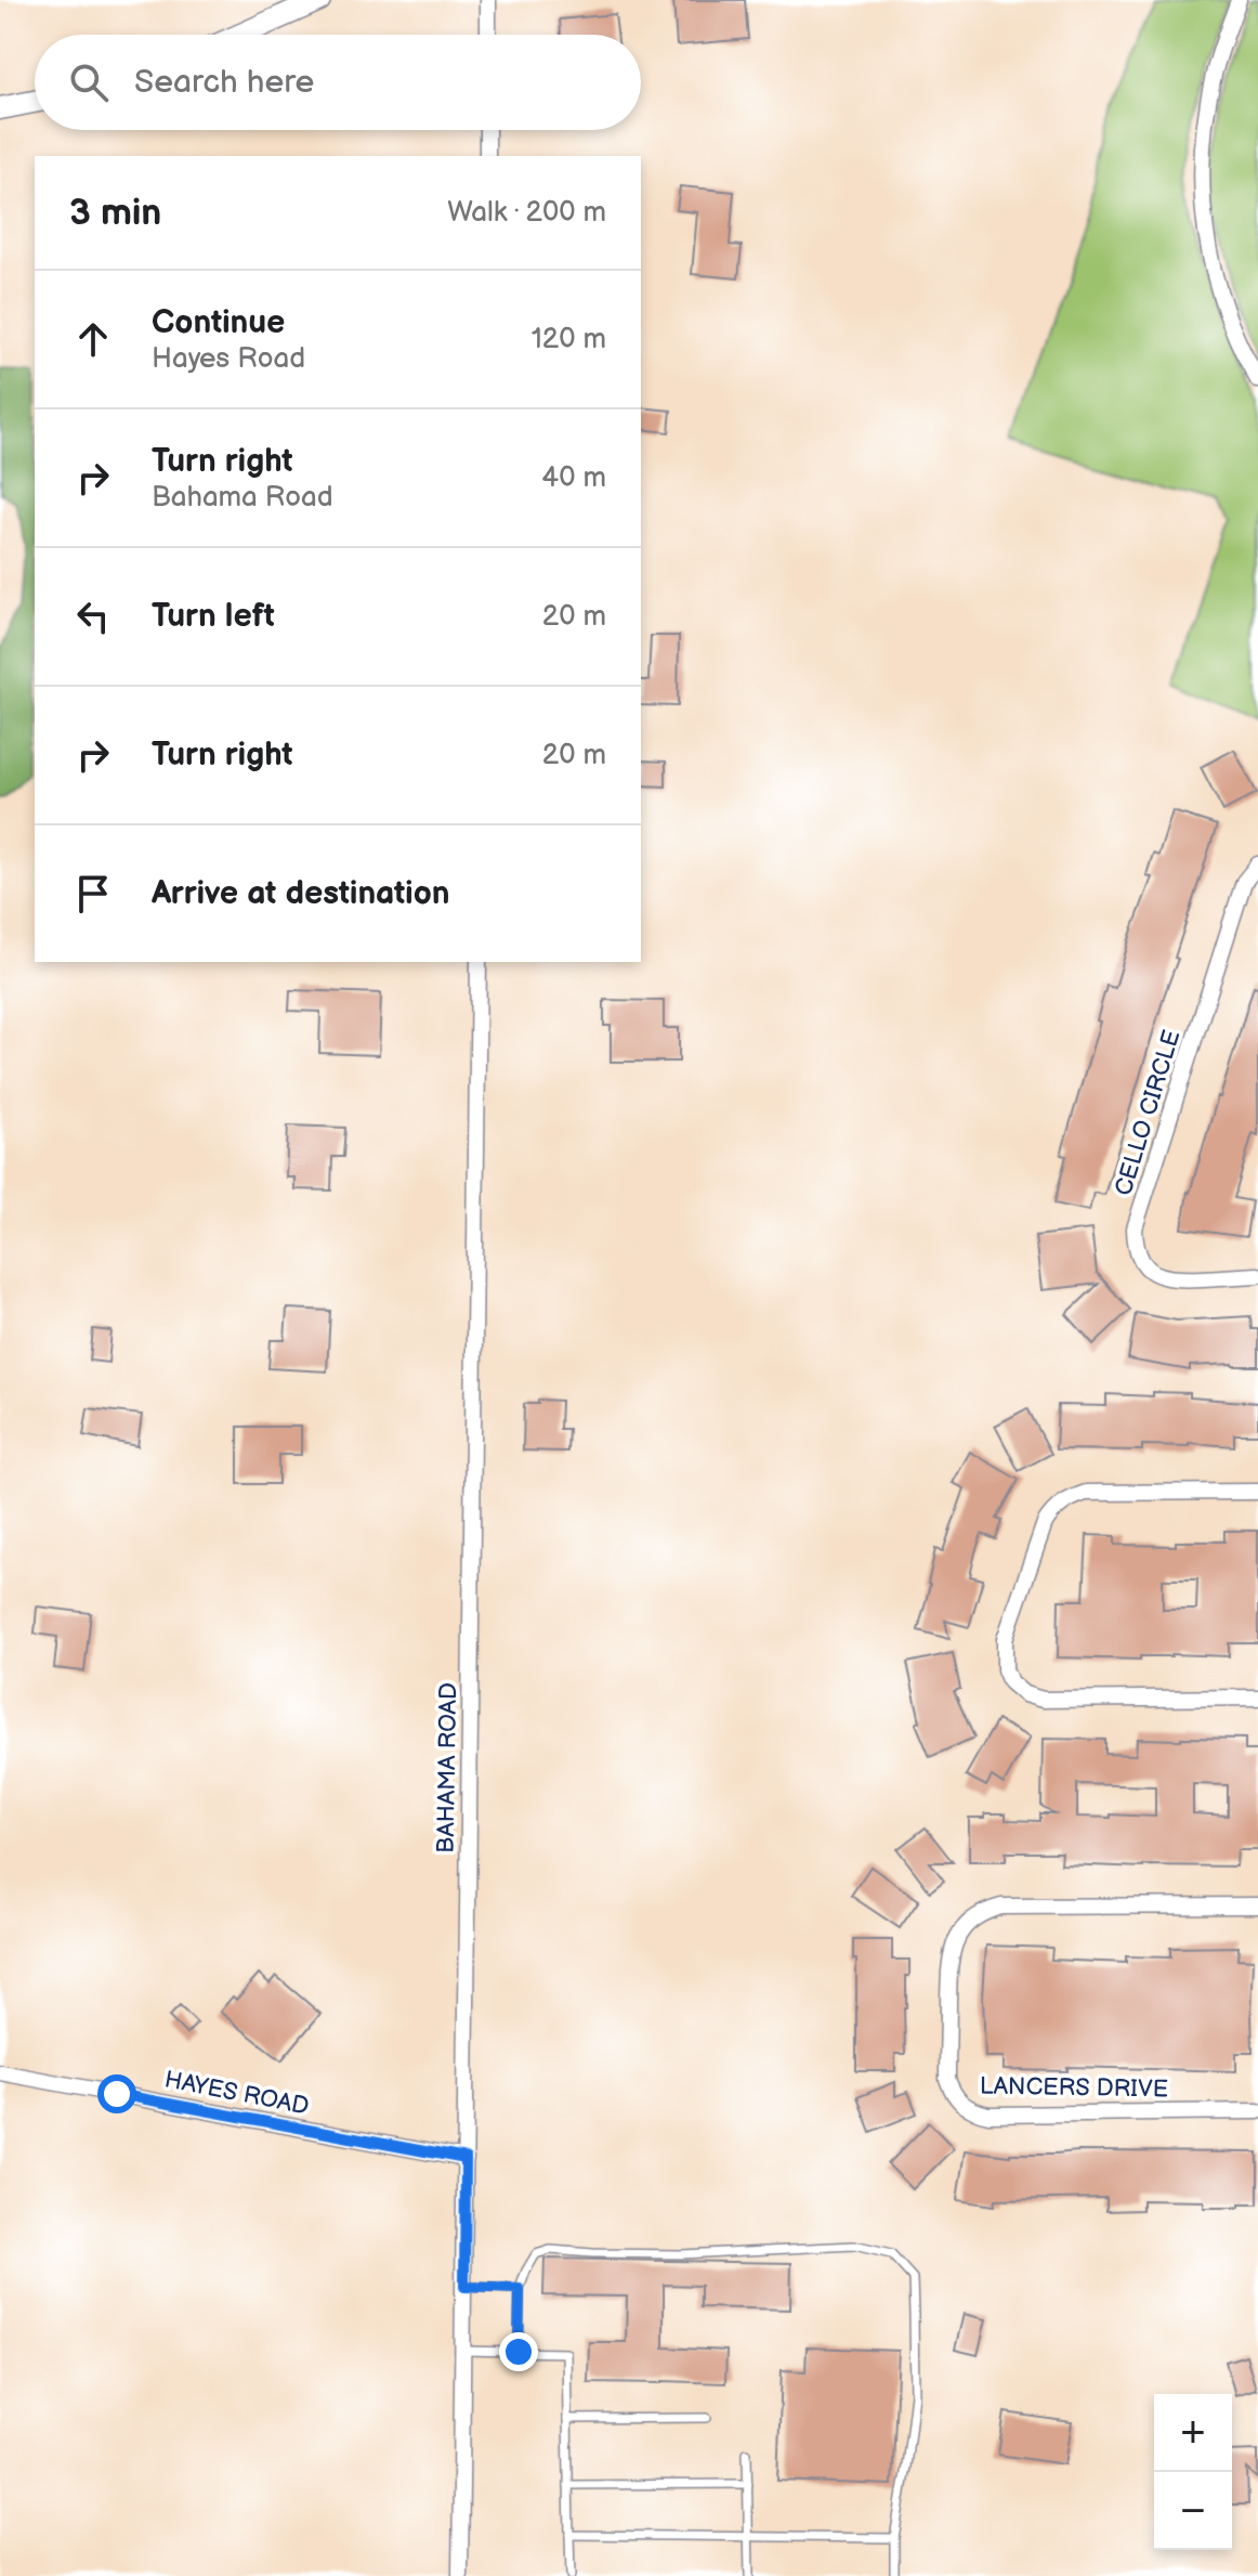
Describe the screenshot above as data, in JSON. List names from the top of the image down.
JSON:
{
  "streets": {
    "street": [
      "CELLO CIRCLE",
      "BAHAMA ROAD",
      "LANCERS DRIVE",
      "HAYES ROAD"
    ]
  },
  "crossings": [
    ["BAHAMA ROAD", "HAYES ROAD"]
  ],
  "page": {
    "search": "Search here",
    "heading": ["3 min", "Walk · 200 m"],
    "list": [
      ["Continue", "Hayes Road", "120 m"],
      ["Turn right", "Bahama Road", "40 m"],
      ["Turn left", "20 m"],
      ["Turn right", "20 m"],
      "Arrive at destination"
    ],
    "map_buttons": ["+", "−"]
  }
}
